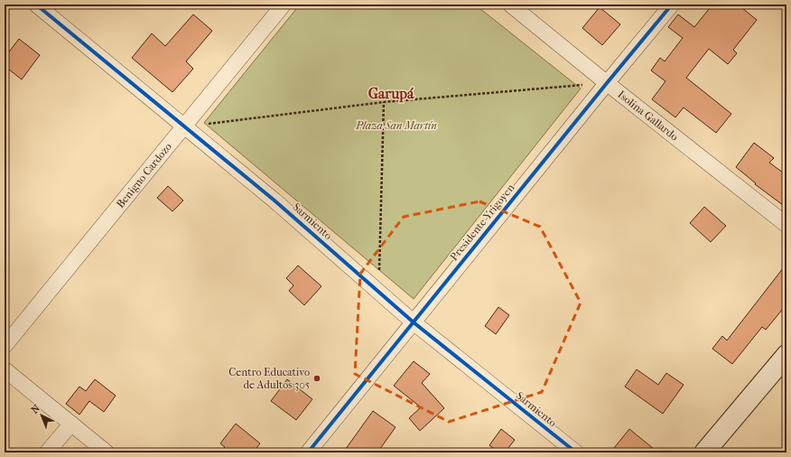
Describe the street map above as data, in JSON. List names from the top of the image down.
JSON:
{
  "streets": {
    "street": [
      "Isolina Gallardo",
      "Benigno Cardozo",
      "Sarmiento",
      "Presidente Yrigoyen"
    ]
  },
  "crossings": [
    ["Isolina Gallardo", "Presidente Yrigoyen"],
    ["Benigno Cardozo", "Sarmiento"],
    ["Sarmiento", "Presidente Yrigoyen"]
  ],
  "districts": ["Garupá"],
  "parks": ["Plaza San Martín"],
  "places": ["Centro Educativo de Adultos 305"],
  "north": "top left"
}
